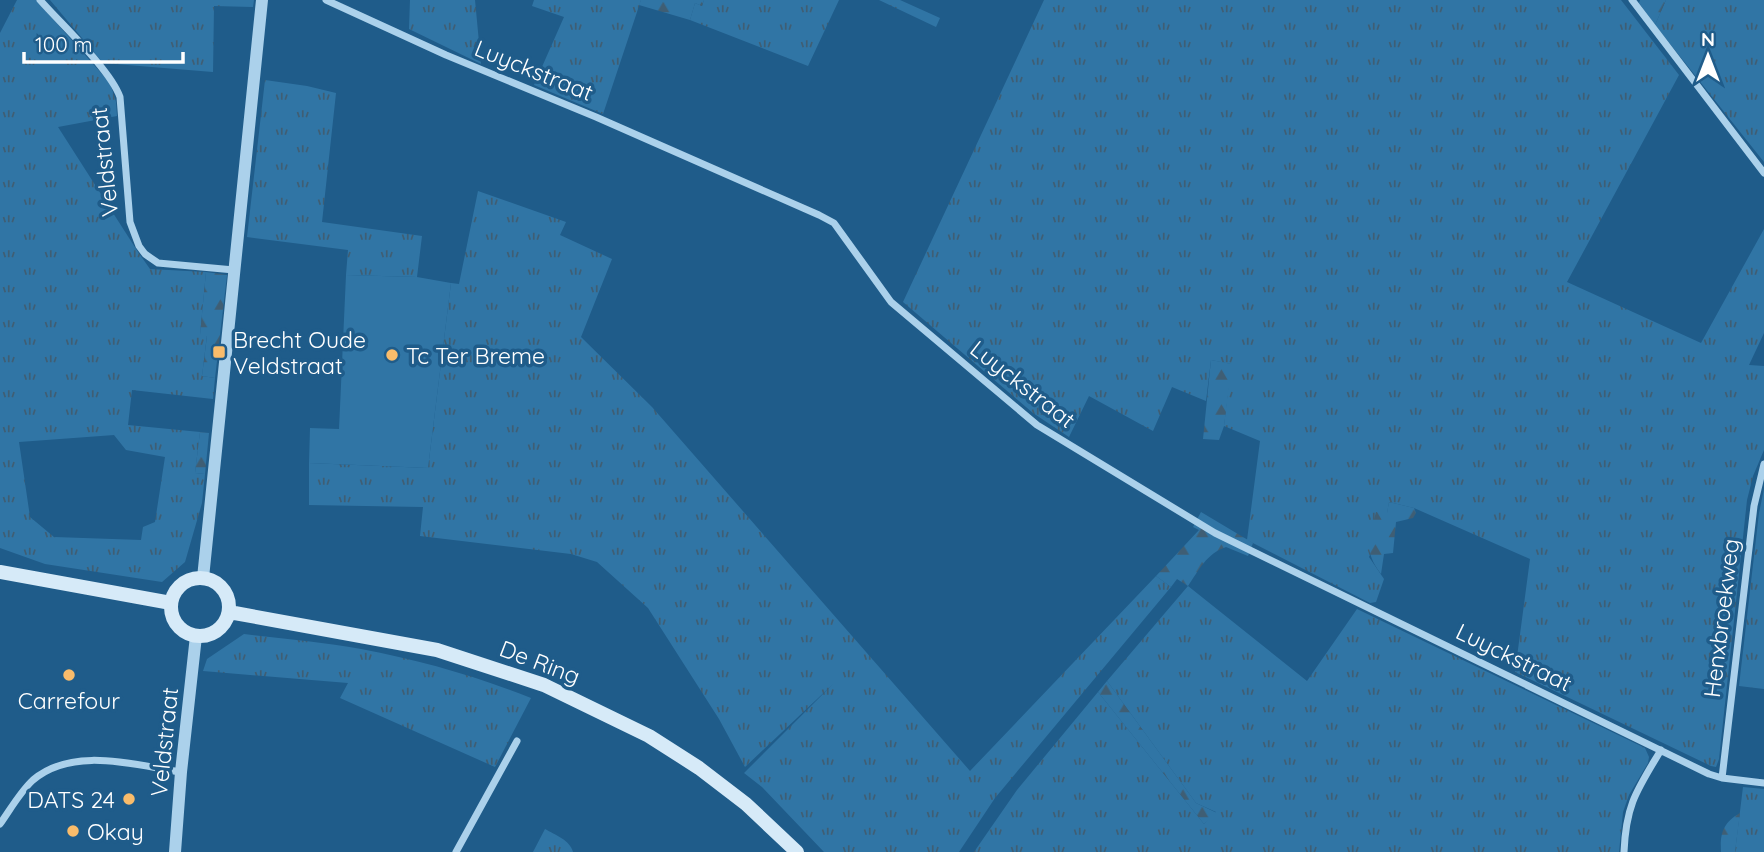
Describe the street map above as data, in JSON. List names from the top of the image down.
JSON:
{
  "streets": {
    "main road": ["De Ring"],
    "street": ["Luyckstraat", "Veldstraat", "Henxbroekweg"]
  },
  "crossings": [
    ["Luyckstraat", "Henxbroekweg"],
    ["Veldstraat", "De Ring"]
  ],
  "places": {
    "transit": ["Brecht Oude Veldstraat"],
    "other": [
      "Tc Ter Breme",
      "Carrefour",
      "DATS 24",
      "Okay"
    ]
  },
  "scale_bar": "100 m",
  "north": "top"
}
